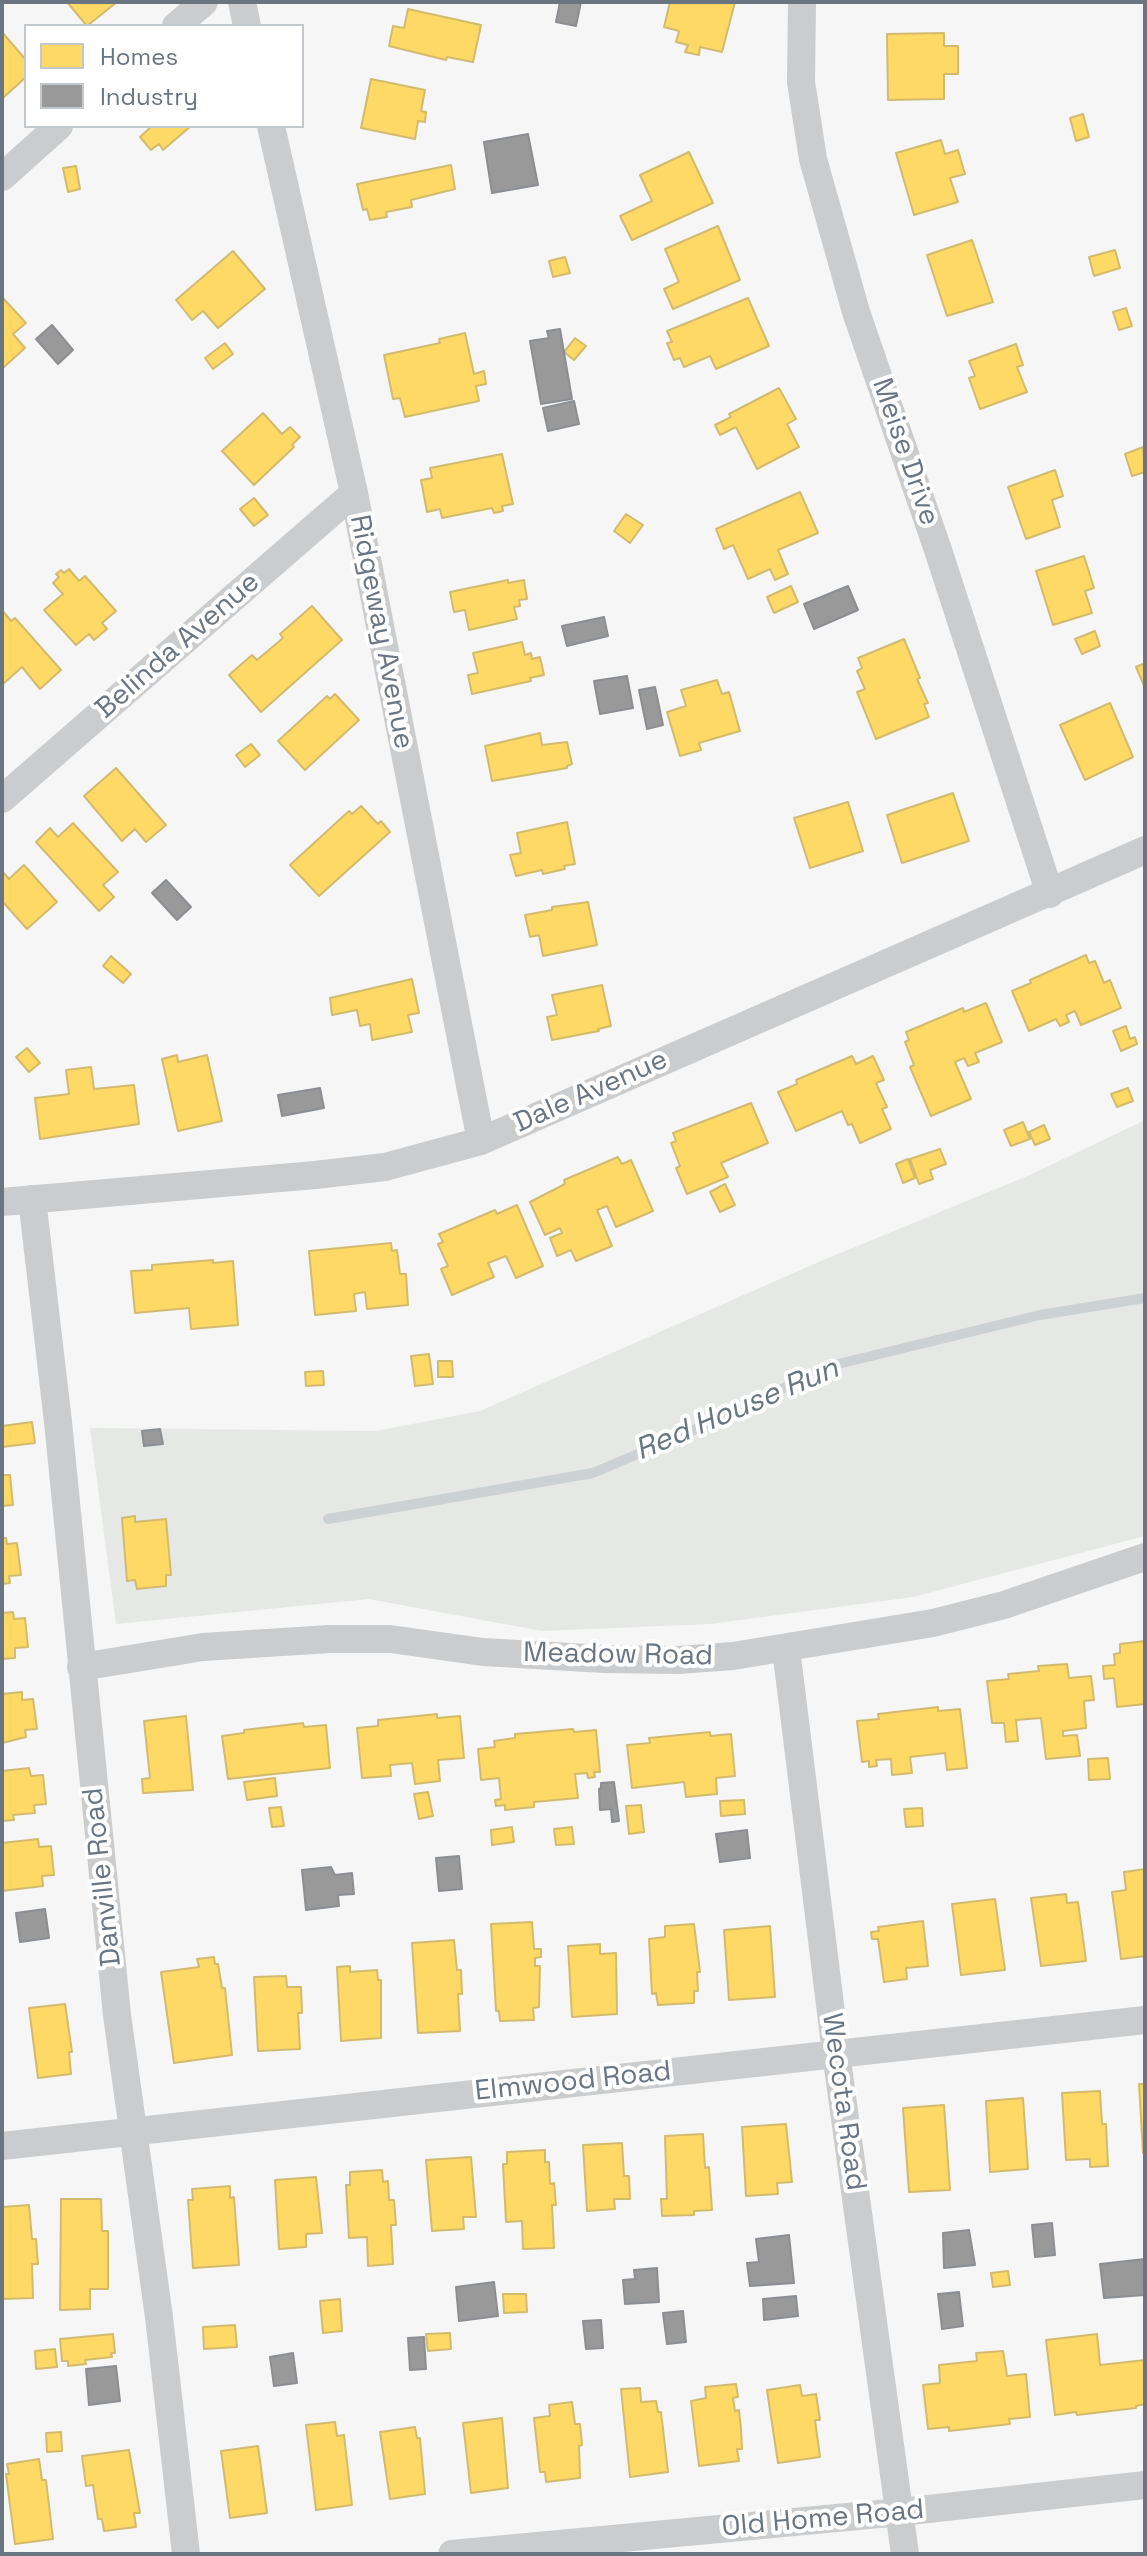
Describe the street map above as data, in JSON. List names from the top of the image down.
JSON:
{
  "streets": {
    "street": [
      "Meise Drive",
      "Ridgeway Avenue",
      "Belinda Avenue",
      "Dale Avenue",
      "Meadow Road",
      "Danville Road",
      "Elmwood Road",
      "Wecota Road",
      "Old Home Road"
    ]
  },
  "crossings": [
    ["Meise Drive", "Dale Avenue"],
    ["Ridgeway Avenue", "Belinda Avenue"],
    ["Ridgeway Avenue", "Dale Avenue"],
    ["Dale Avenue", "Danville Road"],
    ["Meadow Road", "Danville Road"],
    ["Meadow Road", "Wecota Road"],
    ["Danville Road", "Elmwood Road"],
    ["Elmwood Road", "Wecota Road"],
    ["Wecota Road", "Old Home Road"]
  ],
  "water": ["Red House Run"],
  "legend": ["Homes", "Industry"]
}
